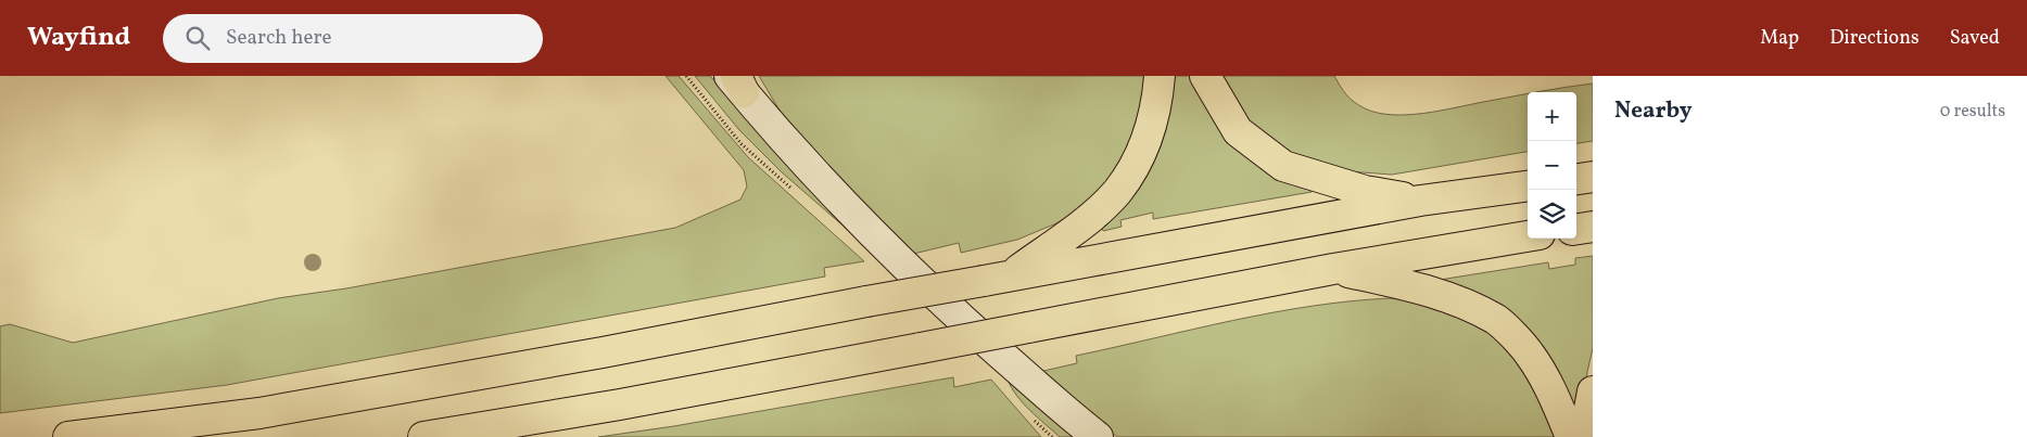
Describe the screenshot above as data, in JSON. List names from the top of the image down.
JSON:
{
  "page": {
    "header": "Wayfind",
    "search": "Search here",
    "nav": ["Map", "Directions", "Saved"],
    "heading": ["Nearby", "0 results"],
    "map_buttons": ["+", "−"]
  }
}
